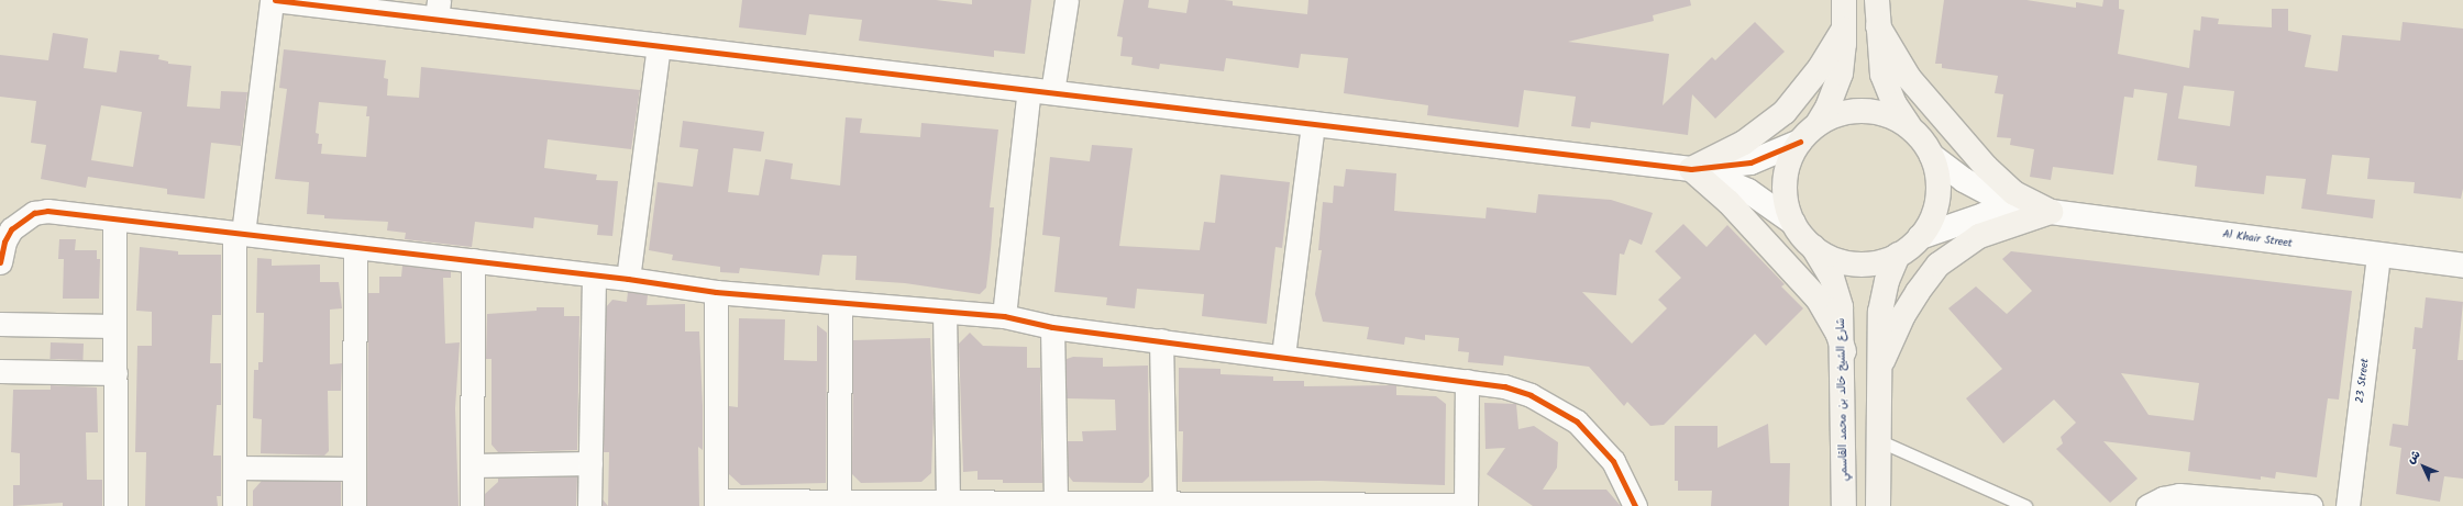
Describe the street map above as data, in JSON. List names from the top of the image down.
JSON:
{
  "streets": {
    "main road": ["شارع الشيخ خالد بن محمد القاسمي"],
    "street": ["Al Khair Street", "23 Street"]
  },
  "crossings": [
    ["Al Khair Street", "23 Street"],
    ["Al Khair Street", "شارع الشيخ خالد بن محمد القاسمي"]
  ],
  "north": "top left"
}
